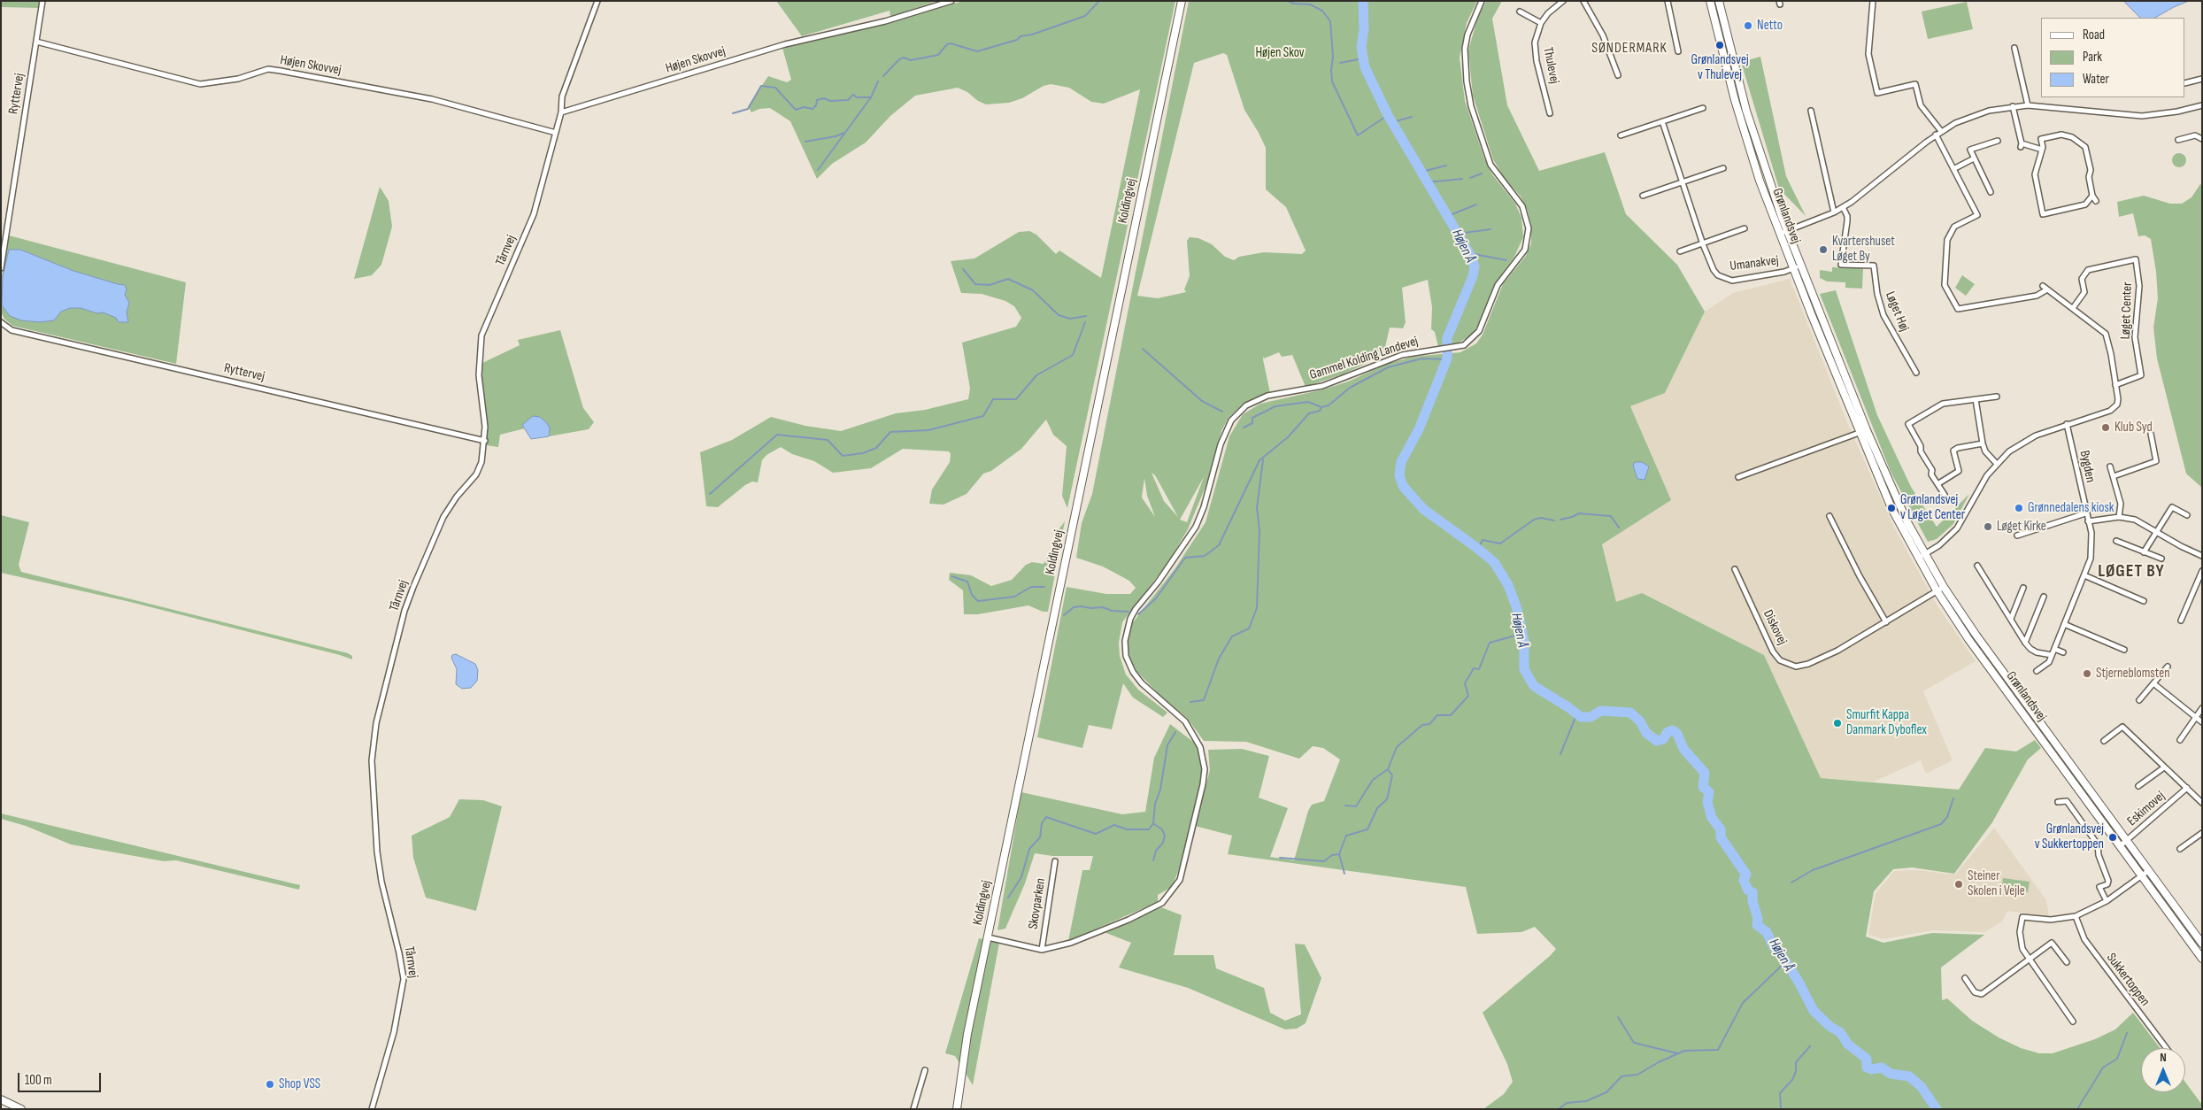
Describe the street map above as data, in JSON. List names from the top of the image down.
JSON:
{
  "streets": {
    "street": [
      "Højen Skovvej",
      "Thulevej",
      "Ryttervej",
      "Koldingvej",
      "Grønlandsvej",
      "Tårnvej",
      "Umanakvej",
      "Løget Center",
      "Løget Høj",
      "Gammel Kolding Landevej",
      "Bygden",
      "Diskovej",
      "Eskimovej",
      "Skovparken",
      "Sukkertoppen"
    ]
  },
  "crossings": [
    ["Højen Skovvej", "Ryttervej"],
    ["Højen Skovvej", "Tårnvej"],
    ["Ryttervej", "Tårnvej"],
    ["Koldingvej", "Gammel Kolding Landevej"],
    ["Grønlandsvej", "Umanakvej"],
    ["Grønlandsvej", "Løget Center"],
    ["Grønlandsvej", "Diskovej"],
    ["Grønlandsvej", "Eskimovej"],
    ["Løget Center", "Bygden"],
    ["Gammel Kolding Landevej", "Skovparken"]
  ],
  "districts": ["SØNDERMARK", "LØGET BY"],
  "water": ["Højen Å"],
  "parks": ["Højen Skov"],
  "places": [
    "Netto",
    "Grønlandsvej v Thulevej",
    "Kvartershuset Løget By",
    "Klub Syd",
    "Grønlandsvej v Løget Center",
    "Grønnedalens kiosk",
    "Løget Kirke",
    "Stjerneblomsten",
    "Smurfit Kappa Danmark Dyboflex",
    "Grønlandsvej v Sukkertoppen",
    "Steiner Skolen i Vejle",
    "Shop VSS"
  ],
  "legend": ["Road", "Park", "Water"],
  "scale_bar": "100 m",
  "north": "top"
}
